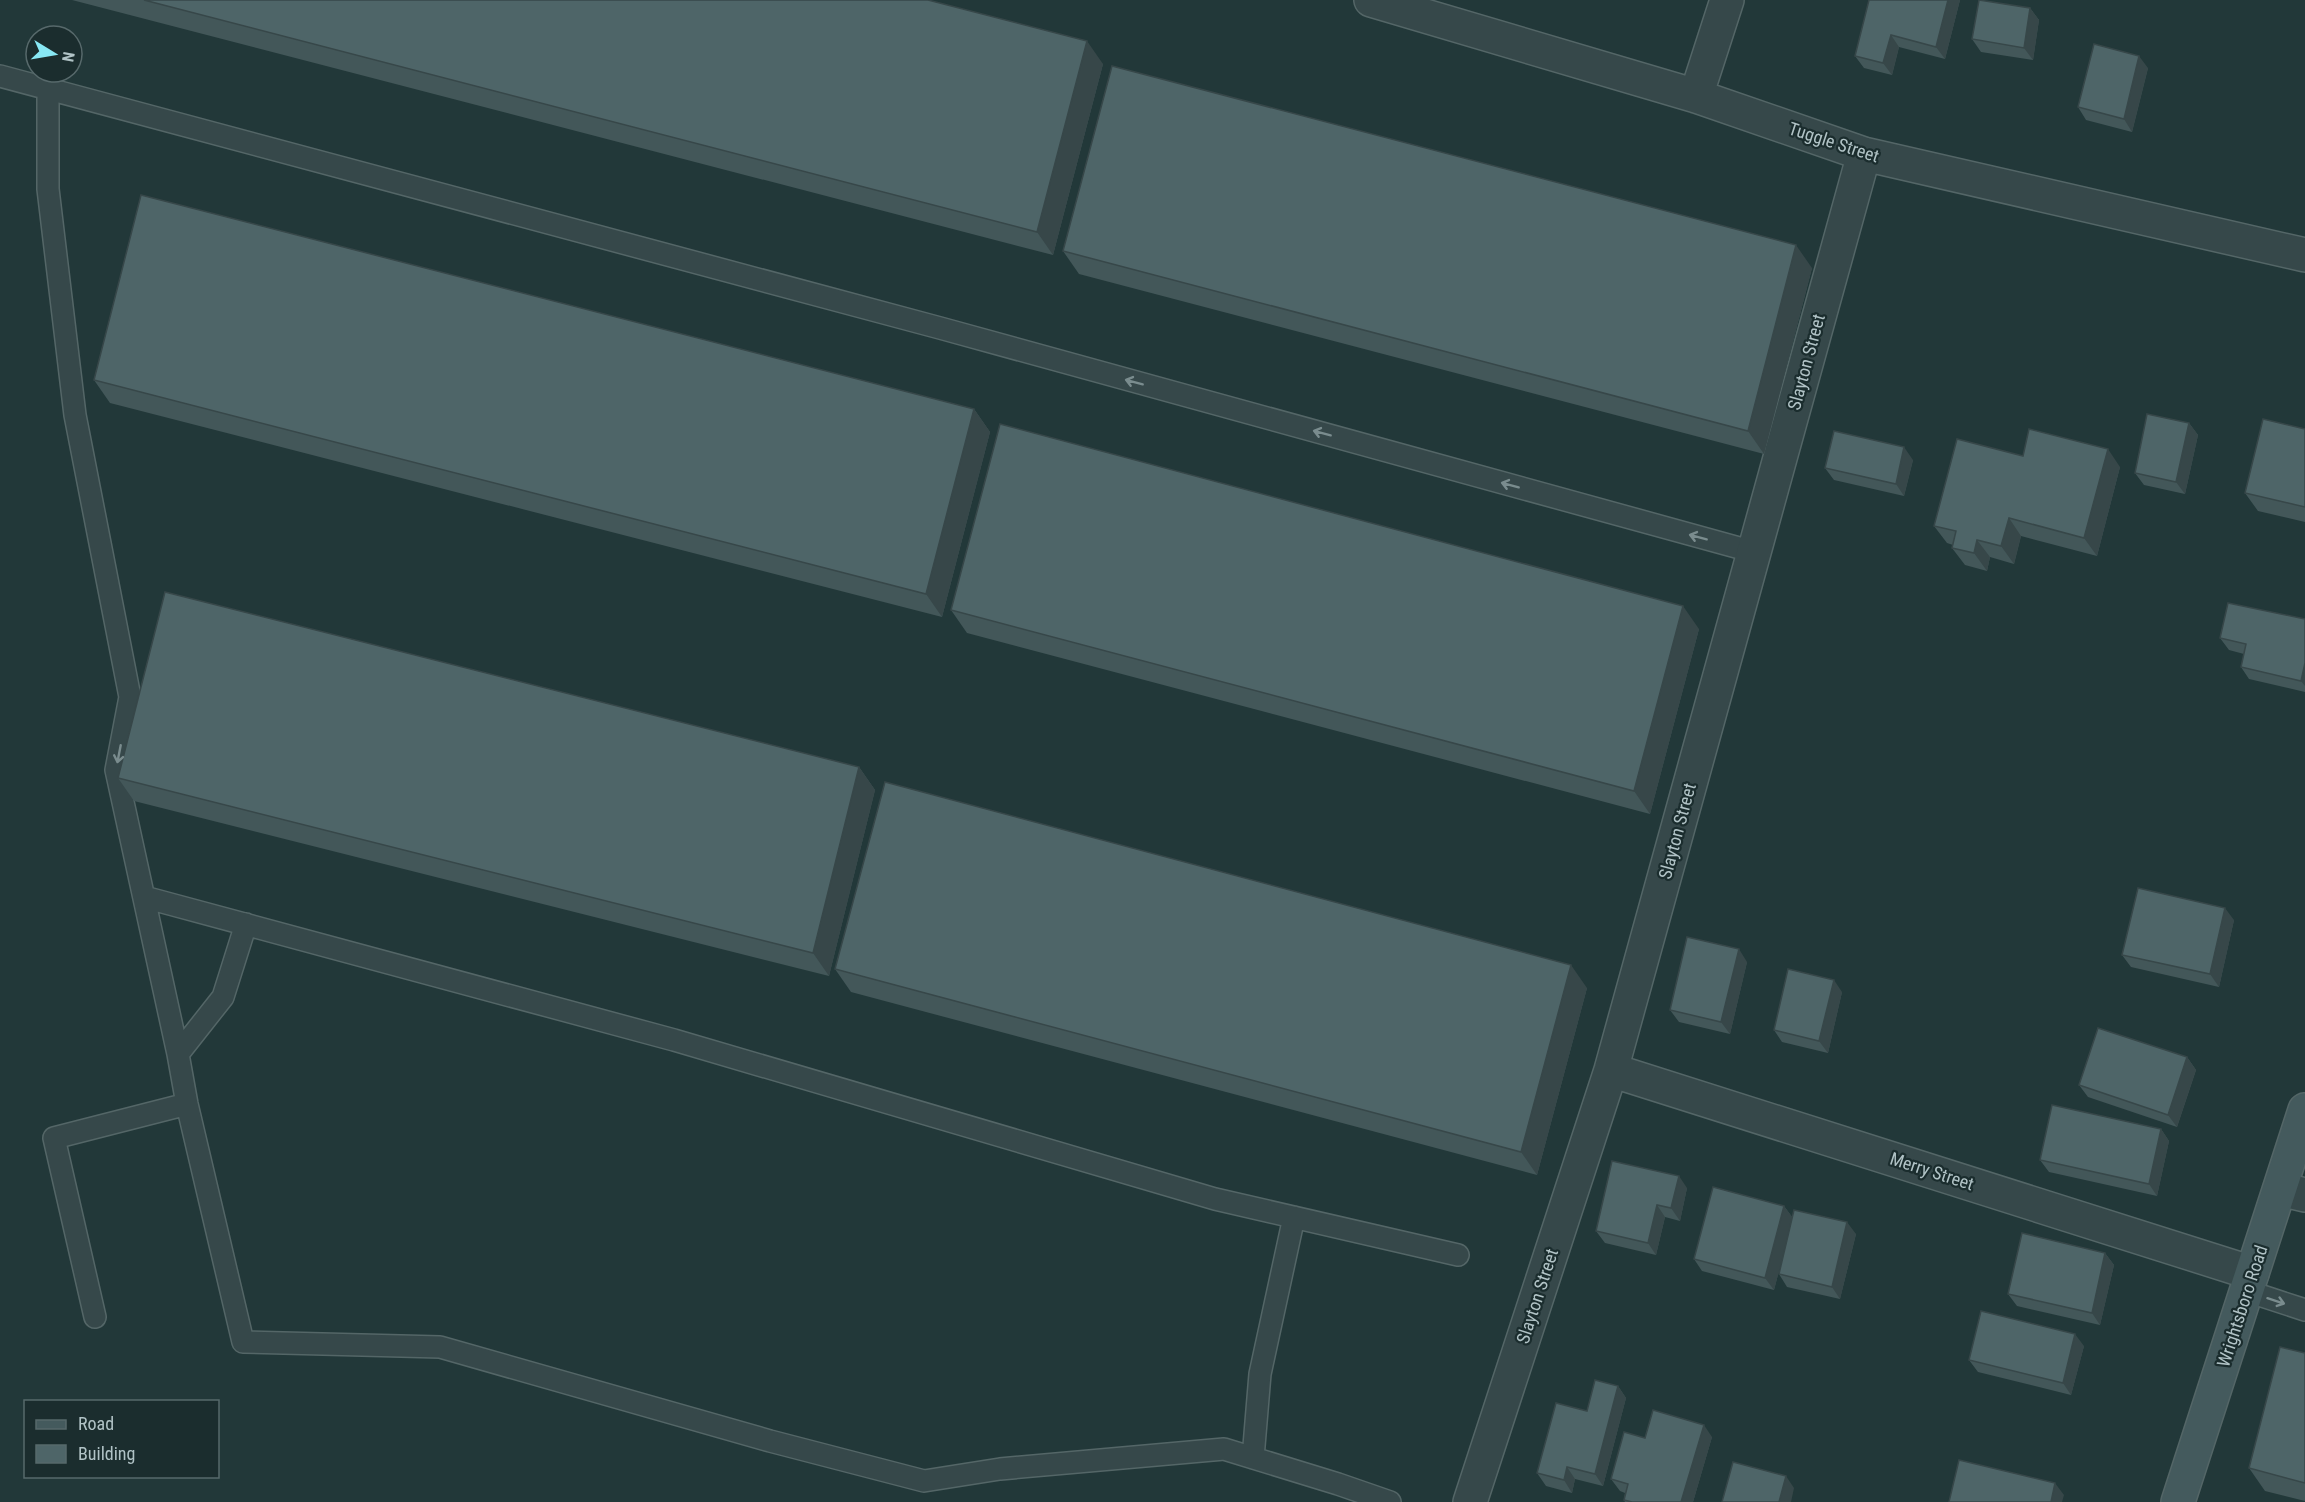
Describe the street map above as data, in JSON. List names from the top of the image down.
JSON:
{
  "streets": {
    "main road": ["Wrightsboro Road"],
    "street": ["Tuggle Street", "Slayton Street", "Merry Street"]
  },
  "crossings": [
    ["Tuggle Street", "Slayton Street"],
    ["Slayton Street", "Merry Street"],
    ["Merry Street", "Wrightsboro Road"]
  ],
  "legend": ["Road", "Building"],
  "north": "right"
}
